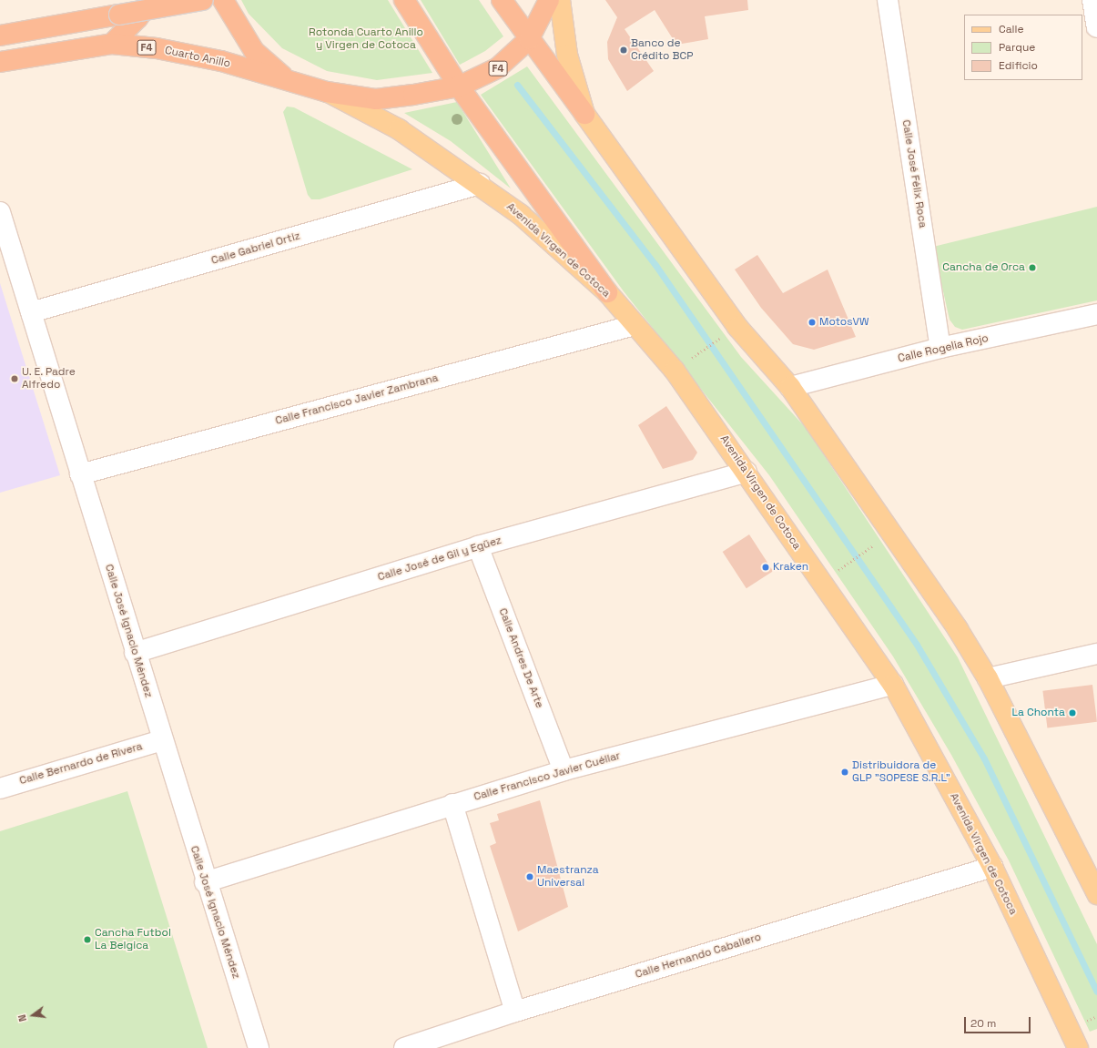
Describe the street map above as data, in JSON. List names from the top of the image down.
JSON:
{
  "streets": {
    "highway": ["F4", "Cuarto Anillo"],
    "main road": ["Avenida Virgen de Cotoca"],
    "street": [
      "Calle José Félix Roca",
      "Calle Gabriel Ortiz",
      "Calle Rogelia Rojo",
      "Calle Francisco Javier Zambrana",
      "Calle José de Gil y Egüez",
      "Calle José Ignacio Méndez",
      "Calle Andres De Arte",
      "Calle Bernardo de Rivera",
      "Calle Francisco Javier Cuéllar",
      "Calle Hernando Caballero"
    ]
  },
  "crossings": [
    ["F4", "Cuarto Anillo"],
    ["F4", "Avenida Virgen de Cotoca"],
    ["Calle José Félix Roca", "Calle Rogelia Rojo"],
    ["Calle Gabriel Ortiz", "Avenida Virgen de Cotoca"],
    ["Calle Gabriel Ortiz", "Calle José Ignacio Méndez"],
    ["Avenida Virgen de Cotoca", "Calle Francisco Javier Zambrana"],
    ["Avenida Virgen de Cotoca", "Calle José de Gil y Egüez"],
    ["Avenida Virgen de Cotoca", "Calle Francisco Javier Cuéllar"],
    ["Avenida Virgen de Cotoca", "Calle Hernando Caballero"],
    ["Calle Francisco Javier Zambrana", "Calle José Ignacio Méndez"],
    ["Calle José de Gil y Egüez", "Calle José Ignacio Méndez"],
    ["Calle José de Gil y Egüez", "Calle Andres De Arte"],
    ["Calle José Ignacio Méndez", "Calle Bernardo de Rivera"],
    ["Calle José Ignacio Méndez", "Calle Francisco Javier Cuéllar"],
    ["Calle Andres De Arte", "Calle Francisco Javier Cuéllar"]
  ],
  "parks": ["Rotonda Cuarto Anillo y Virgen de Cotoca"],
  "places": [
    "Banco de Crédito BCP",
    "Cancha de Orca",
    "MotosVW",
    "U. E. Padre Alfredo",
    "Kraken",
    "La Chonta",
    "Distribuidora de GLP \"SOPESE S.R.L\"",
    "Maestranza Universal",
    "Cancha Futbol La Belgica"
  ],
  "legend": ["Calle", "Parque", "Edificio"],
  "scale_bar": "20 m",
  "north": "left"
}
